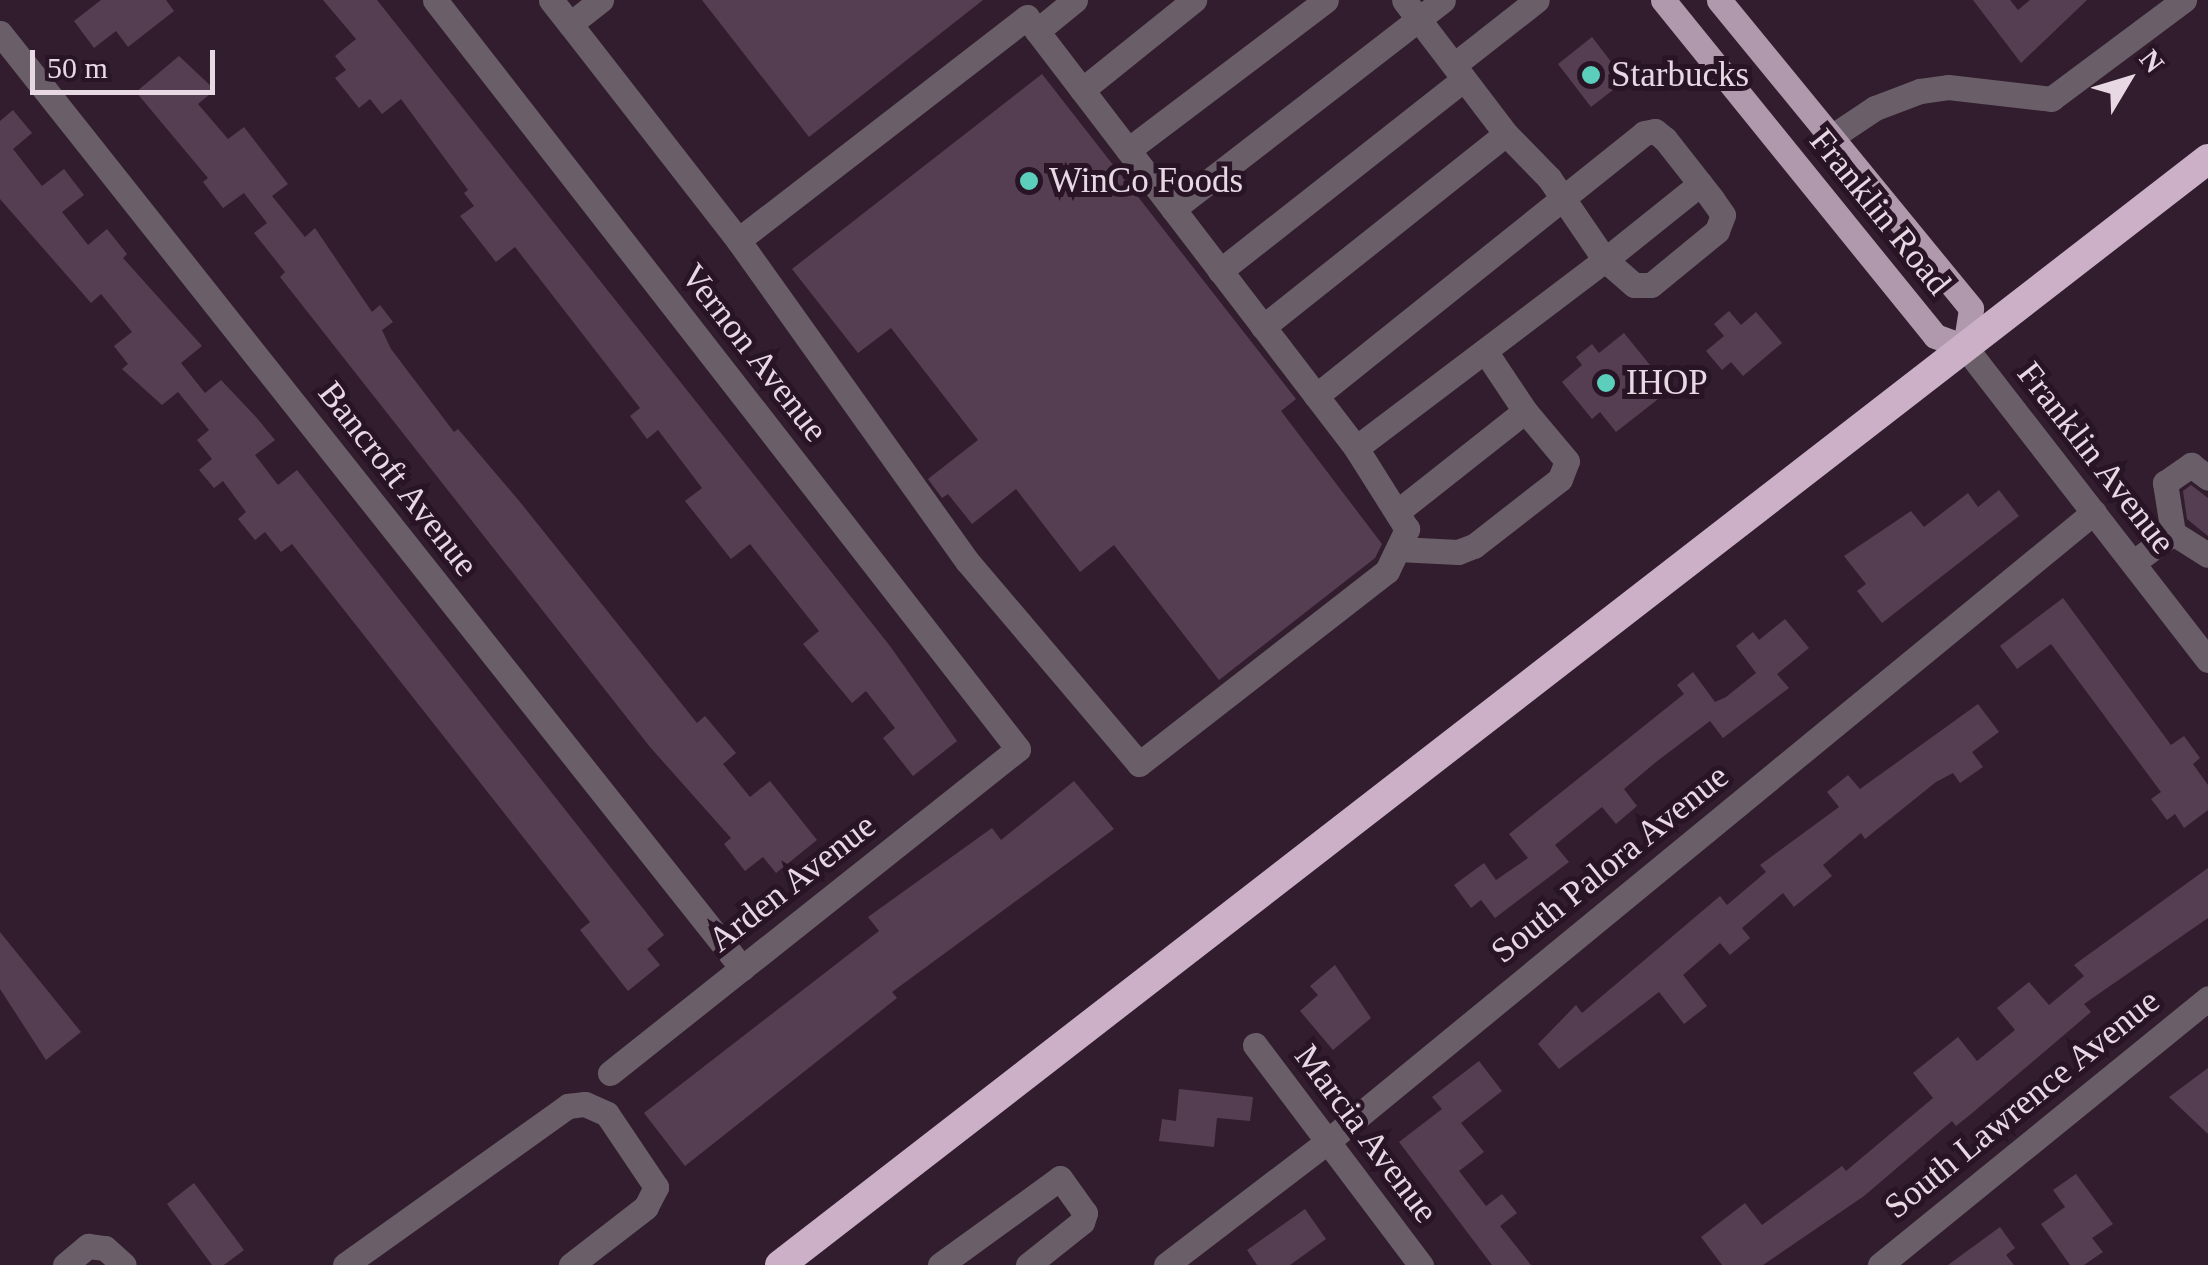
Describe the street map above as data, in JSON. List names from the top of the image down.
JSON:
{
  "streets": {
    "main road": ["Franklin Road"],
    "street": [
      "Vernon Avenue",
      "Franklin Avenue",
      "Bancroft Avenue",
      "South Palora Avenue",
      "Arden Avenue",
      "South Lawrence Avenue",
      "Marcia Avenue"
    ]
  },
  "crossings": [
    ["Franklin Road", "Franklin Avenue"],
    ["Vernon Avenue", "Arden Avenue"],
    ["Franklin Avenue", "South Palora Avenue"],
    ["Bancroft Avenue", "Arden Avenue"],
    ["South Palora Avenue", "Marcia Avenue"]
  ],
  "places": ["Starbucks", "WinCo Foods", "IHOP"],
  "scale_bar": "50 m",
  "north": "top right"
}
